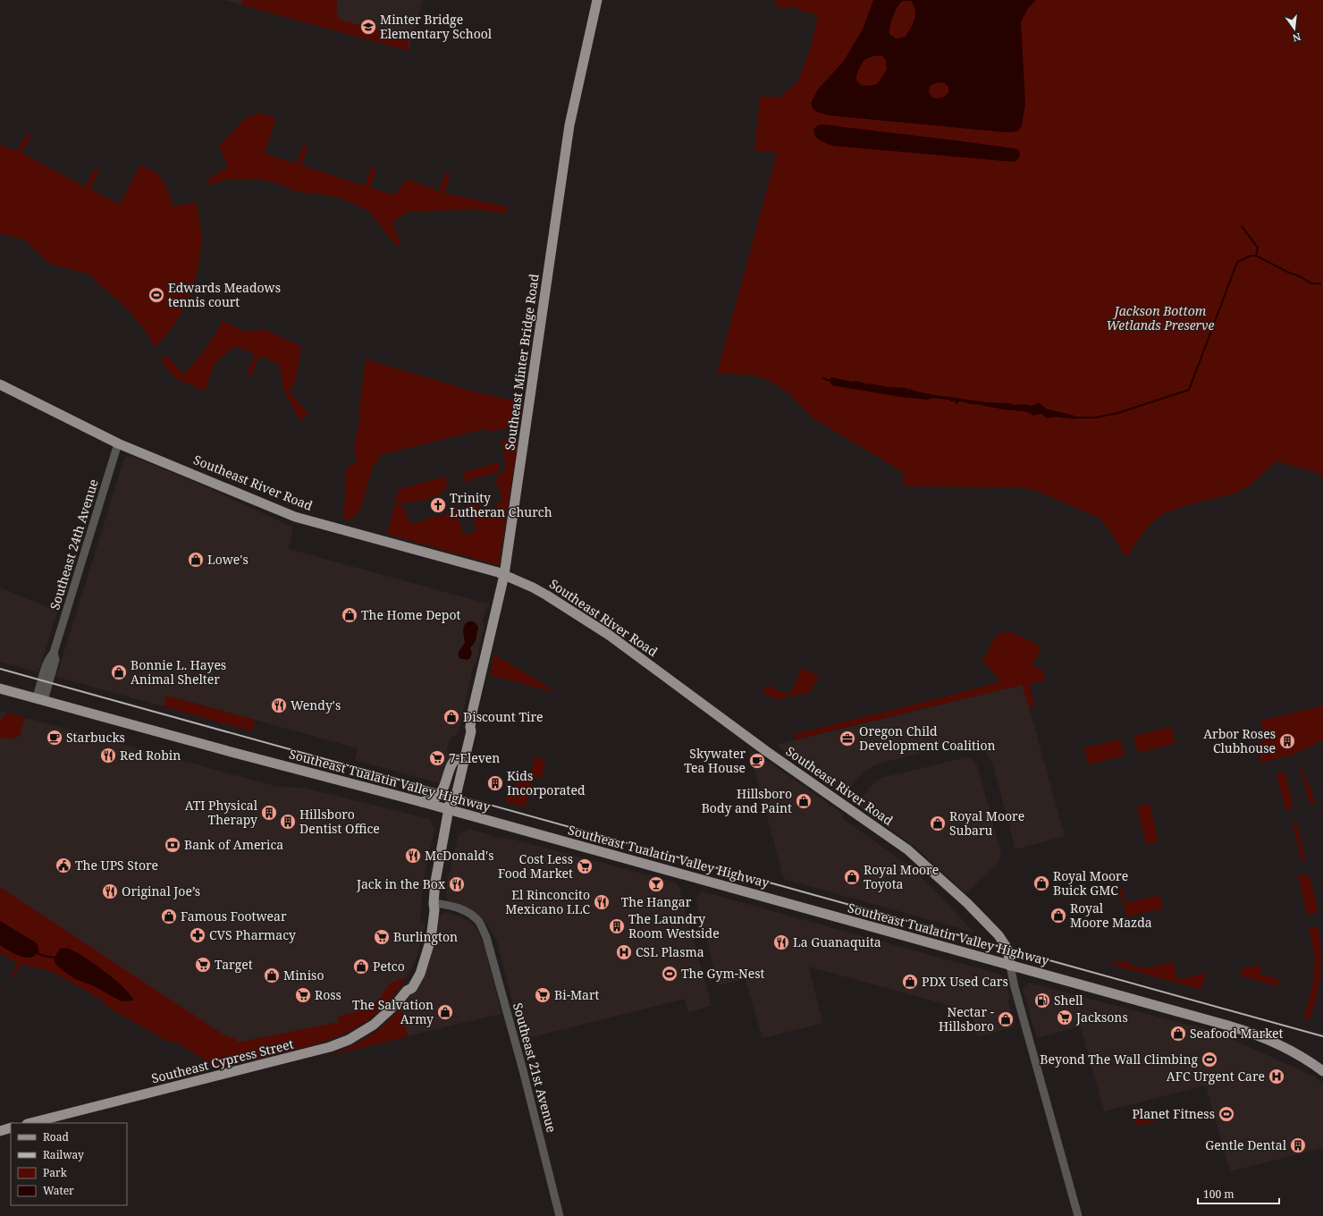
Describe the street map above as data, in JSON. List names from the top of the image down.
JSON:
{
  "streets": {
    "main road": [
      "Southeast Minter Bridge Road",
      "Southeast River Road",
      "Southeast Tualatin Valley Highway",
      "Southeast Cypress Street"
    ],
    "street": ["Southeast 24th Avenue", "Southeast 21st Avenue"]
  },
  "crossings": [
    ["Southeast Minter Bridge Road", "Southeast River Road"],
    ["Southeast Minter Bridge Road", "Southeast Tualatin Valley Highway"],
    ["Southeast Minter Bridge Road", "Southeast Cypress Street"],
    ["Southeast River Road", "Southeast 24th Avenue"],
    ["Southeast River Road", "Southeast Tualatin Valley Highway"],
    ["Southeast 24th Avenue", "Southeast Tualatin Valley Highway"],
    ["Southeast Tualatin Valley Highway", "Southeast Cypress Street"],
    ["Southeast Cypress Street", "Southeast 21st Avenue"]
  ],
  "parks": ["Jackson Bottom Wetlands Preserve"],
  "places": {
    "school or university": ["Minter Bridge Elementary School"],
    "sports": [
      "Edwards Meadows tennis court",
      "The Gym-Nest",
      "Beyond The Wall Climbing",
      "Planet Fitness"
    ],
    "church": ["Trinity Lutheran Church"],
    "shop": [
      "Lowe's",
      "The Home Depot",
      "Bonnie L. Hayes Animal Shelter",
      "Discount Tire",
      "Hillsboro Body and Paint",
      "Royal Moore Subaru",
      "Royal Moore Toyota",
      "Royal Moore Buick GMC",
      "Royal Moore Mazda",
      "Famous Footwear",
      "Petco",
      "Miniso",
      "PDX Used Cars",
      "The Salvation Army",
      "Nectar - Hillsboro",
      "Seafood Market"
    ],
    "restaurant": [
      "Wendy's",
      "Red Robin",
      "McDonald's",
      "Jack in the Box",
      "Original Joe’s",
      "El Rinconcito Mexicano LLC",
      "La Guanaquita"
    ],
    "cafe": ["Starbucks", "Skywater Tea House"],
    "office": ["Oregon Child Development Coalition"],
    "building": [
      "Arbor Roses Clubhouse",
      "Kids Incorporated",
      "ATI Physical Therapy",
      "Hillsboro Dentist Office",
      "The Laundry Room Westside",
      "Gentle Dental"
    ],
    "supermarket": [
      "7-Eleven",
      "Cost Less Food Market",
      "Burlington",
      "Target",
      "Ross",
      "Bi-Mart",
      "Jacksons"
    ],
    "bank": ["Bank of America"],
    "public building": ["The UPS Store"],
    "bar": ["The Hangar"],
    "pharmacy": ["CVS Pharmacy"],
    "hospital": ["CSL Plasma", "AFC Urgent Care"],
    "fuel station": ["Shell"]
  },
  "legend": [
    "Road",
    "Railway",
    "Park",
    "Water"
  ],
  "scale_bar": "100 m",
  "north": "bottom"
}
